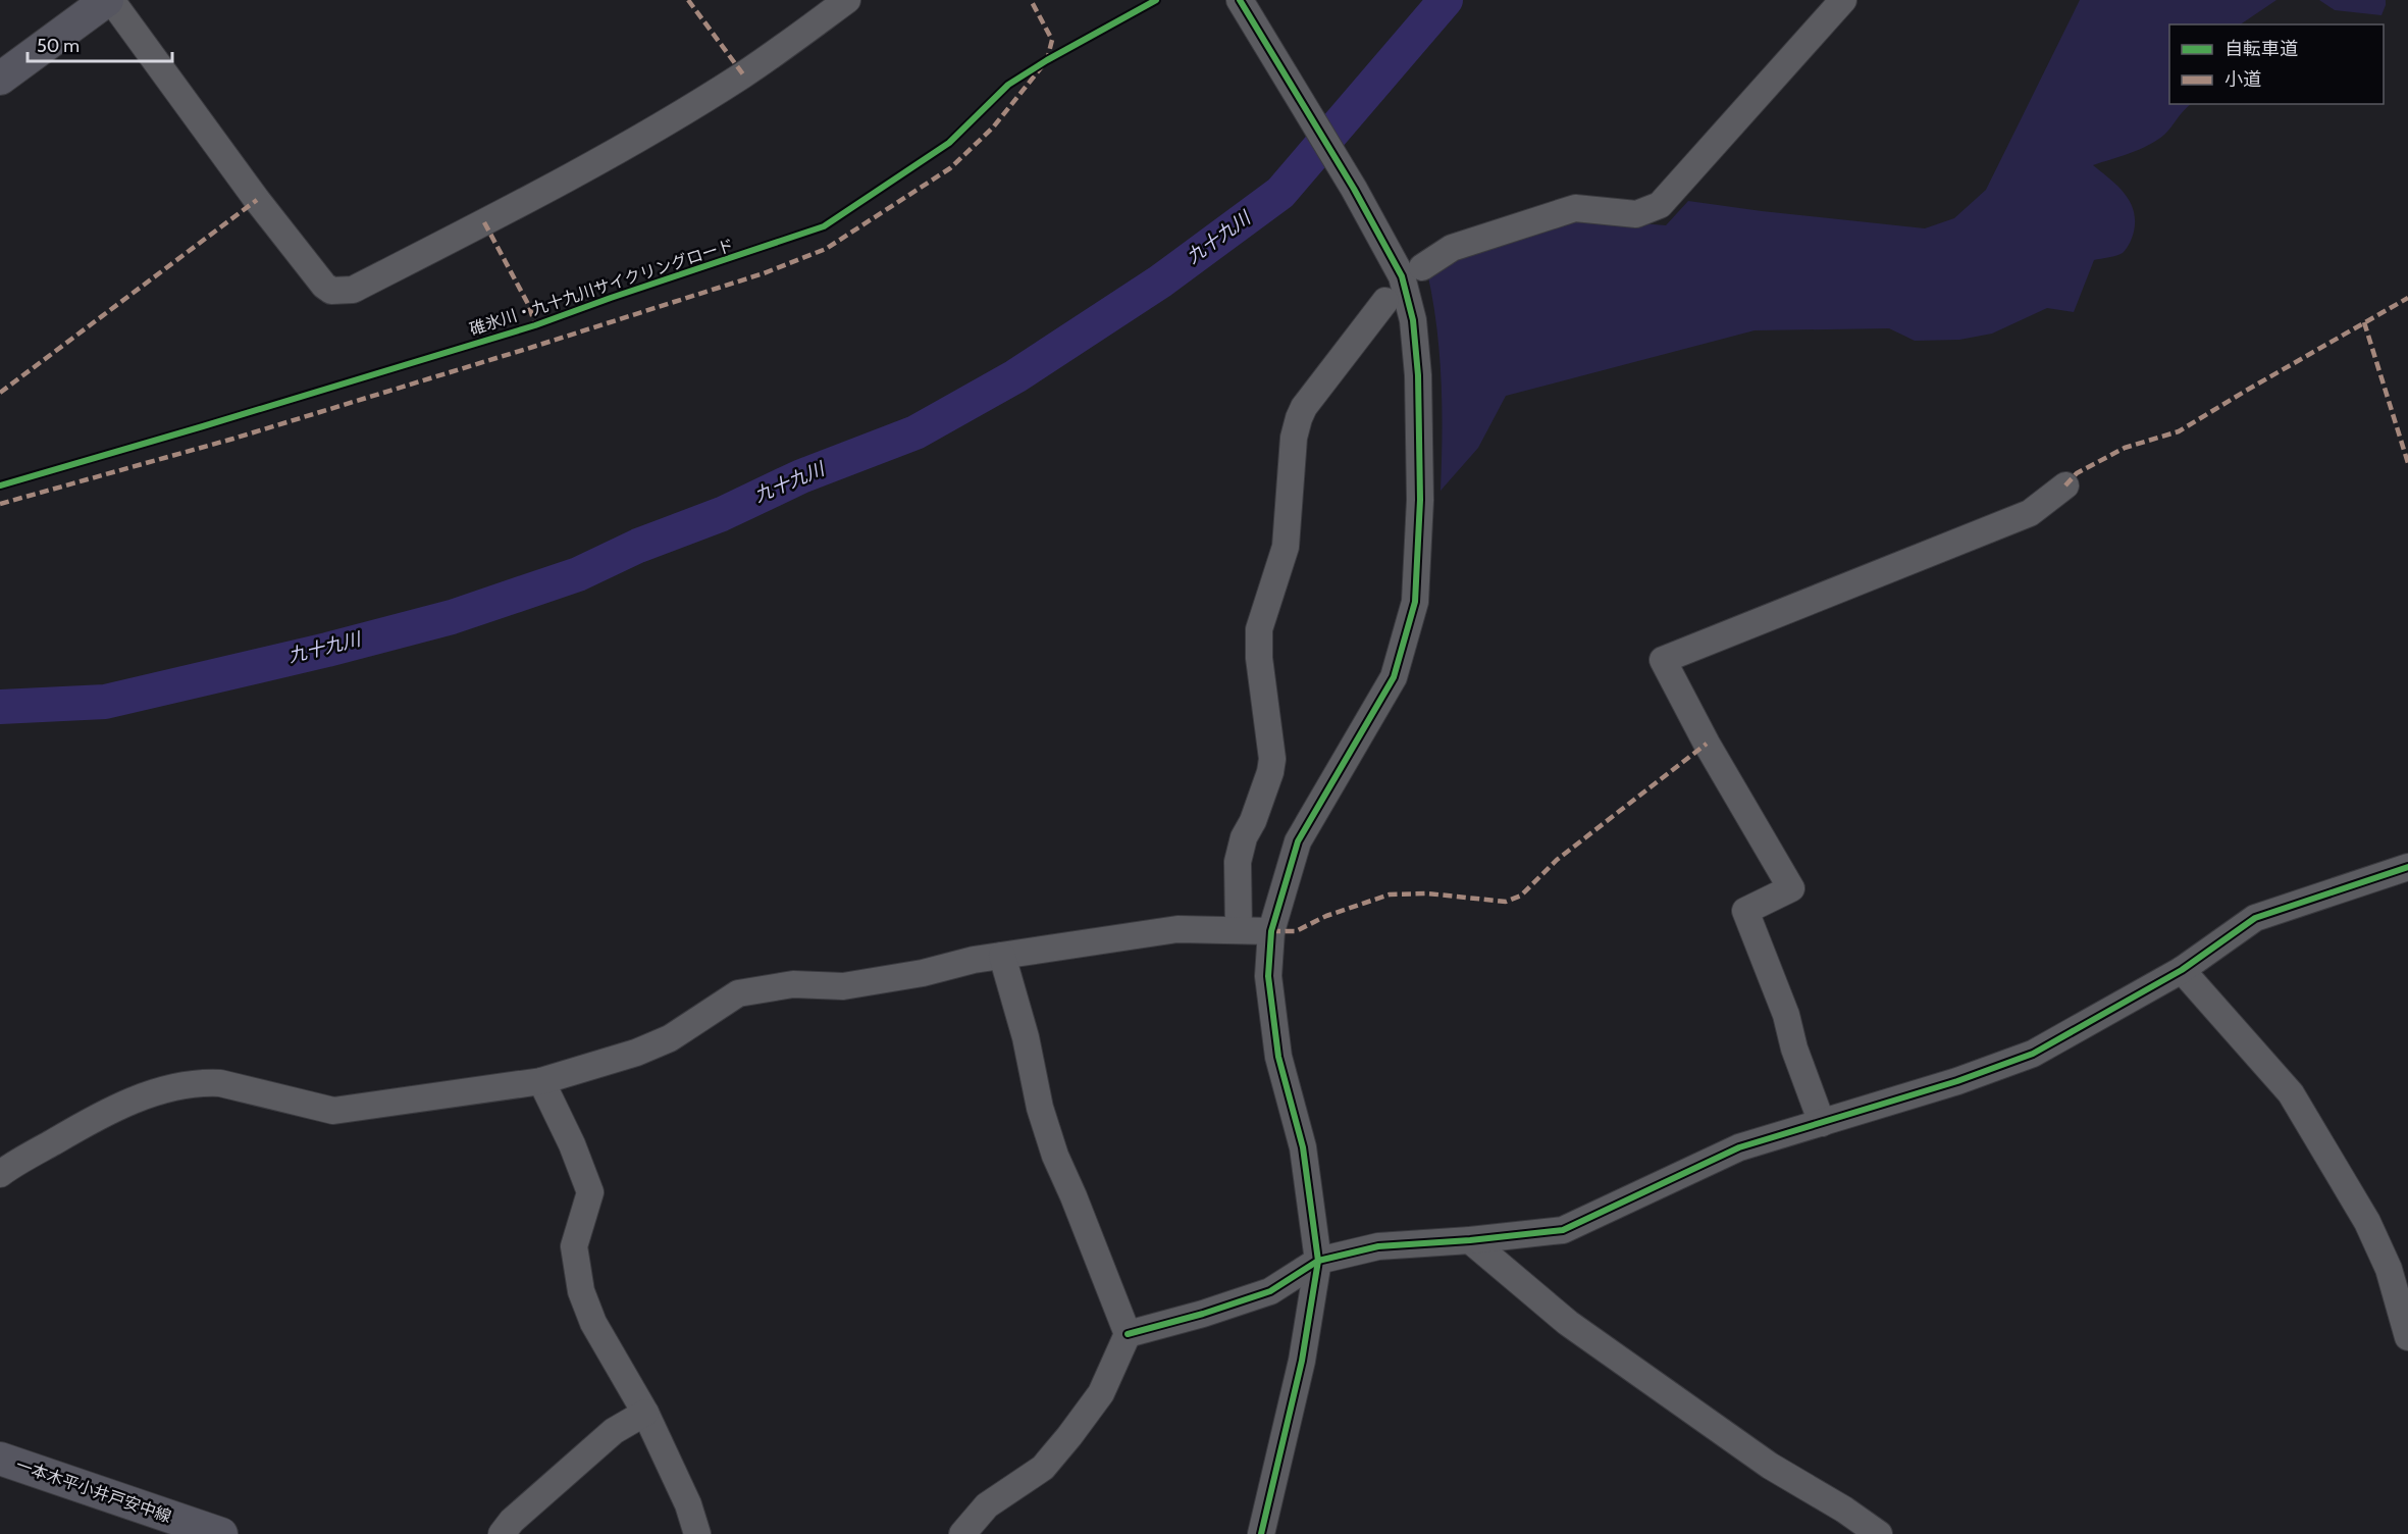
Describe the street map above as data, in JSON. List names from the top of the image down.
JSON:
{
  "streets": {
    "main road": ["一本木平小井戸安中線"],
    "cycle path": ["碓氷川・九十九川サイクリングロード"]
  },
  "water": ["九十九川"],
  "legend": ["自転車道", "小道"],
  "scale_bar": "50 m"
}
